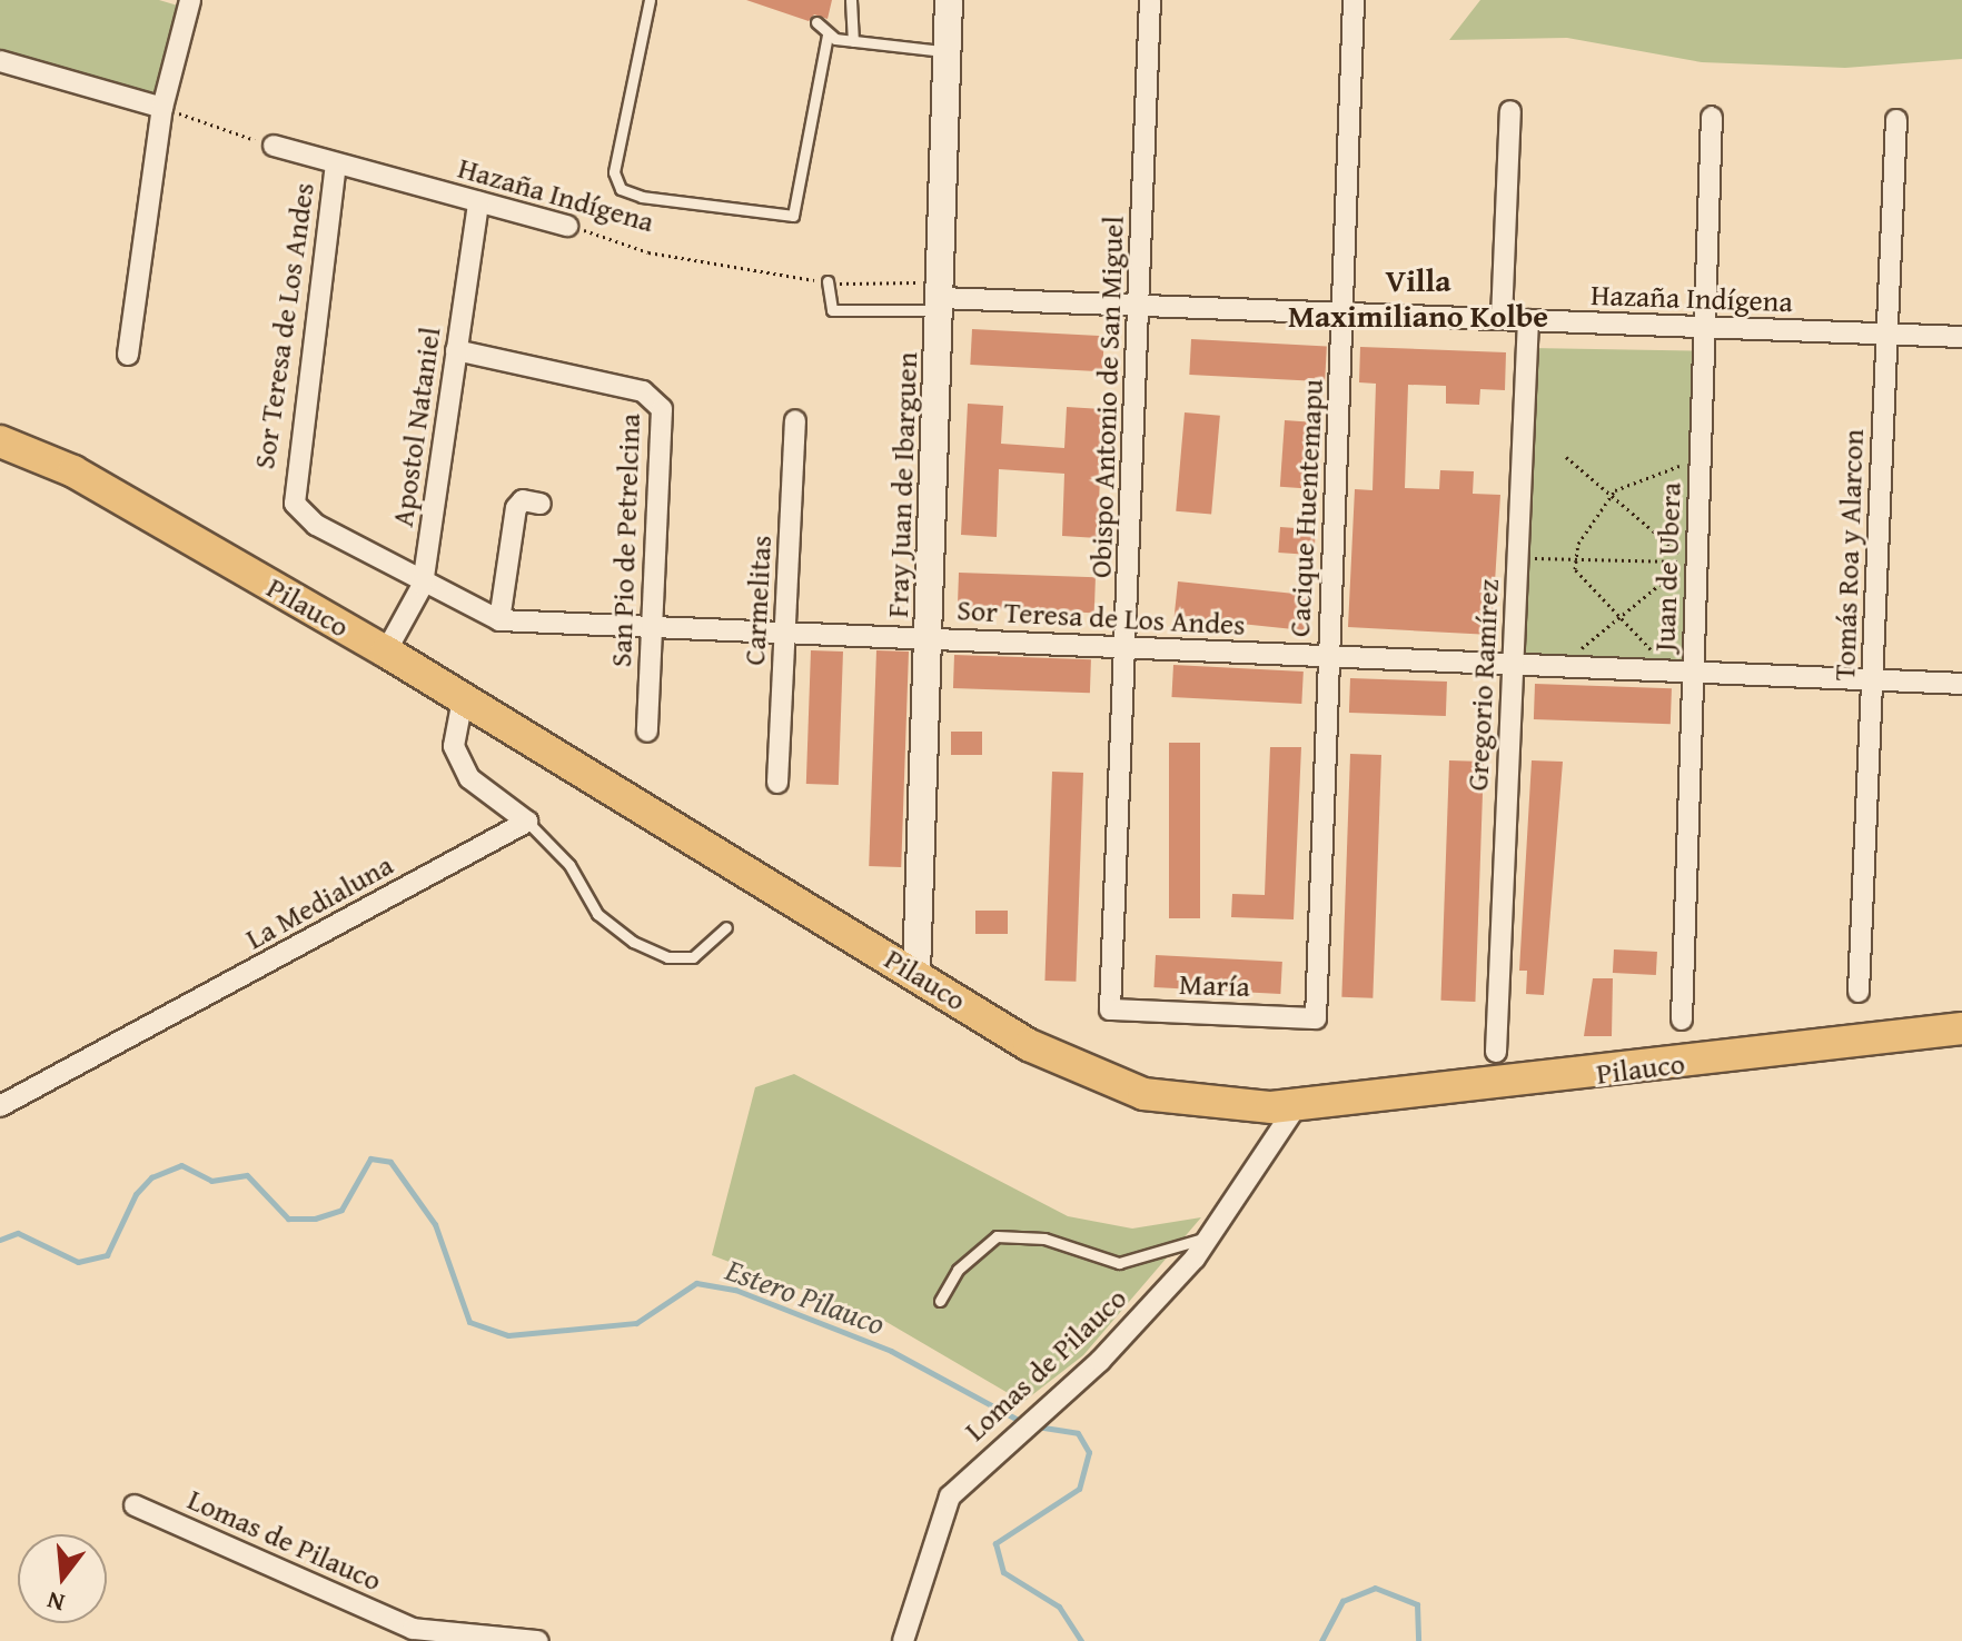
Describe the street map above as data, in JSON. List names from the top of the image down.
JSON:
{
  "streets": {
    "main road": ["Pilauco"],
    "street": [
      "Hazaña Indígena",
      "Sor Teresa de Los Andes",
      "Obispo Antonio de San Miguel",
      "Apostol Nataniel",
      "Fray Juan de Ibarguen",
      "Cacique Huentemapu",
      "San Pio de Petrelcina",
      "Tomás Roa y Alarcon",
      "Juan de Ubera",
      "Carmelitas",
      "Gregorio Ramírez",
      "La Medialuna",
      "María",
      "Lomas de Pilauco"
    ]
  },
  "crossings": [
    ["Hazaña Indígena", "Sor Teresa de Los Andes"],
    ["Hazaña Indígena", "Obispo Antonio de San Miguel"],
    ["Hazaña Indígena", "Apostol Nataniel"],
    ["Hazaña Indígena", "Fray Juan de Ibarguen"],
    ["Hazaña Indígena", "Cacique Huentemapu"],
    ["Hazaña Indígena", "Tomás Roa y Alarcon"],
    ["Hazaña Indígena", "Juan de Ubera"],
    ["Hazaña Indígena", "Gregorio Ramírez"],
    ["Sor Teresa de Los Andes", "Obispo Antonio de San Miguel"],
    ["Sor Teresa de Los Andes", "Apostol Nataniel"],
    ["Sor Teresa de Los Andes", "Fray Juan de Ibarguen"],
    ["Sor Teresa de Los Andes", "Cacique Huentemapu"],
    ["Sor Teresa de Los Andes", "San Pio de Petrelcina"],
    ["Sor Teresa de Los Andes", "Tomás Roa y Alarcon"],
    ["Sor Teresa de Los Andes", "Juan de Ubera"],
    ["Sor Teresa de Los Andes", "Carmelitas"],
    ["Sor Teresa de Los Andes", "Gregorio Ramírez"],
    ["Obispo Antonio de San Miguel", "María"],
    ["Apostol Nataniel", "San Pio de Petrelcina"],
    ["Apostol Nataniel", "Pilauco"],
    ["Fray Juan de Ibarguen", "Pilauco"],
    ["Cacique Huentemapu", "María"],
    ["Pilauco", "Lomas de Pilauco"]
  ],
  "districts": ["Villa Maximiliano Kolbe"],
  "water": ["Estero Pilauco"],
  "north": "bottom"
}
